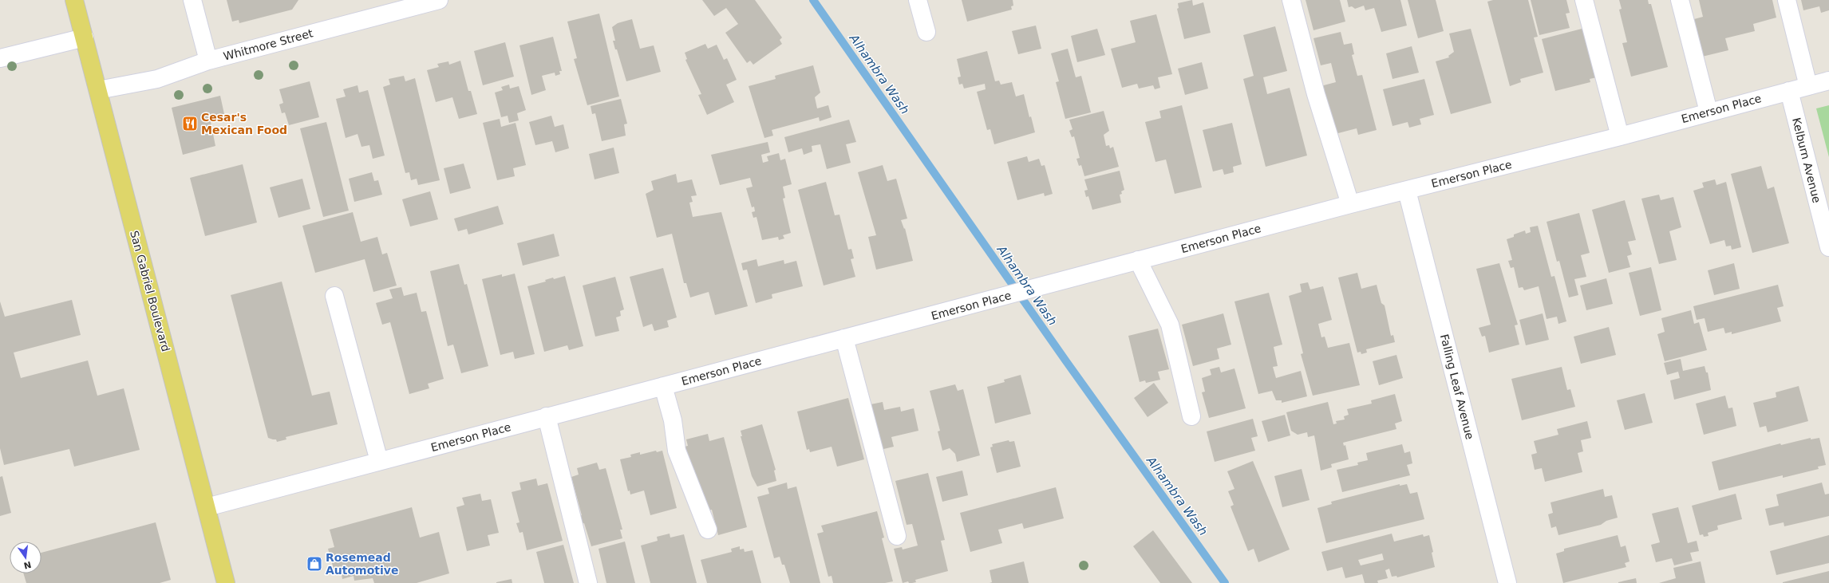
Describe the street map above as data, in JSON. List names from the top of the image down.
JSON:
{
  "streets": {
    "main road": ["San Gabriel Boulevard"],
    "street": [
      "Whitmore Street",
      "Emerson Place",
      "Kelburn Avenue",
      "Falling Leaf Avenue"
    ]
  },
  "crossings": [
    ["Whitmore Street", "San Gabriel Boulevard"],
    ["Emerson Place", "Kelburn Avenue"],
    ["Emerson Place", "San Gabriel Boulevard"],
    ["Emerson Place", "Falling Leaf Avenue"]
  ],
  "water": ["Alhambra Wash"],
  "places": {
    "restaurant": ["Cesar's Mexican Food"],
    "shop": ["Rosemead Automotive"]
  },
  "north": "bottom"
}
